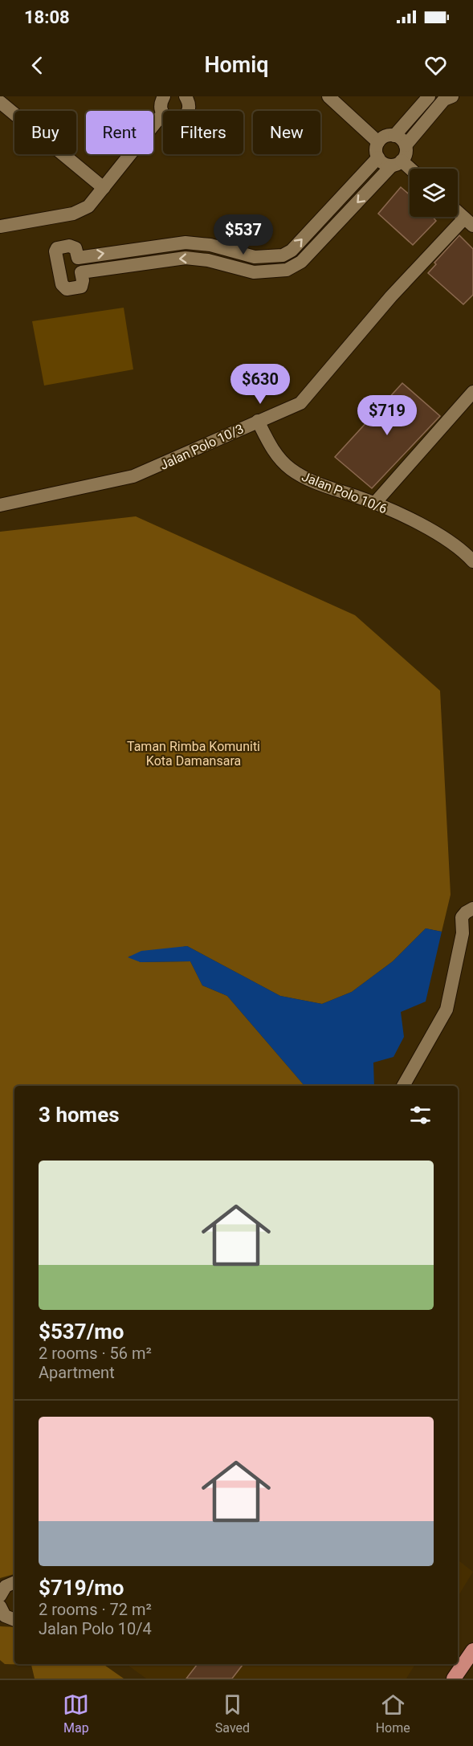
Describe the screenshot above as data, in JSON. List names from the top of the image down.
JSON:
{
  "streets": {
    "street": ["Jalan Polo 10/3", "Jalan Polo 10/6"]
  },
  "crossings": [
    ["Jalan Polo 10/3", "Jalan Polo 10/6"]
  ],
  "parks": ["Taman Rimba Komuniti Kota Damansara"],
  "page": {
    "status": "18:08",
    "header": "Homiq",
    "chip": [
      "Buy",
      "Rent",
      "Filters",
      "New"
    ],
    "price": ["$537", "$630", "$719"],
    "heading": "3 homes",
    "list": [
      {
        "name": "$537/mo",
        "note": "2 rooms · 56 m² · Apartment"
      },
      {
        "name": "$719/mo",
        "note": "2 rooms · 72 m² · Jalan Polo 10/4"
      }
    ],
    "tabs": ["Map", "Saved", "Home"]
  }
}
